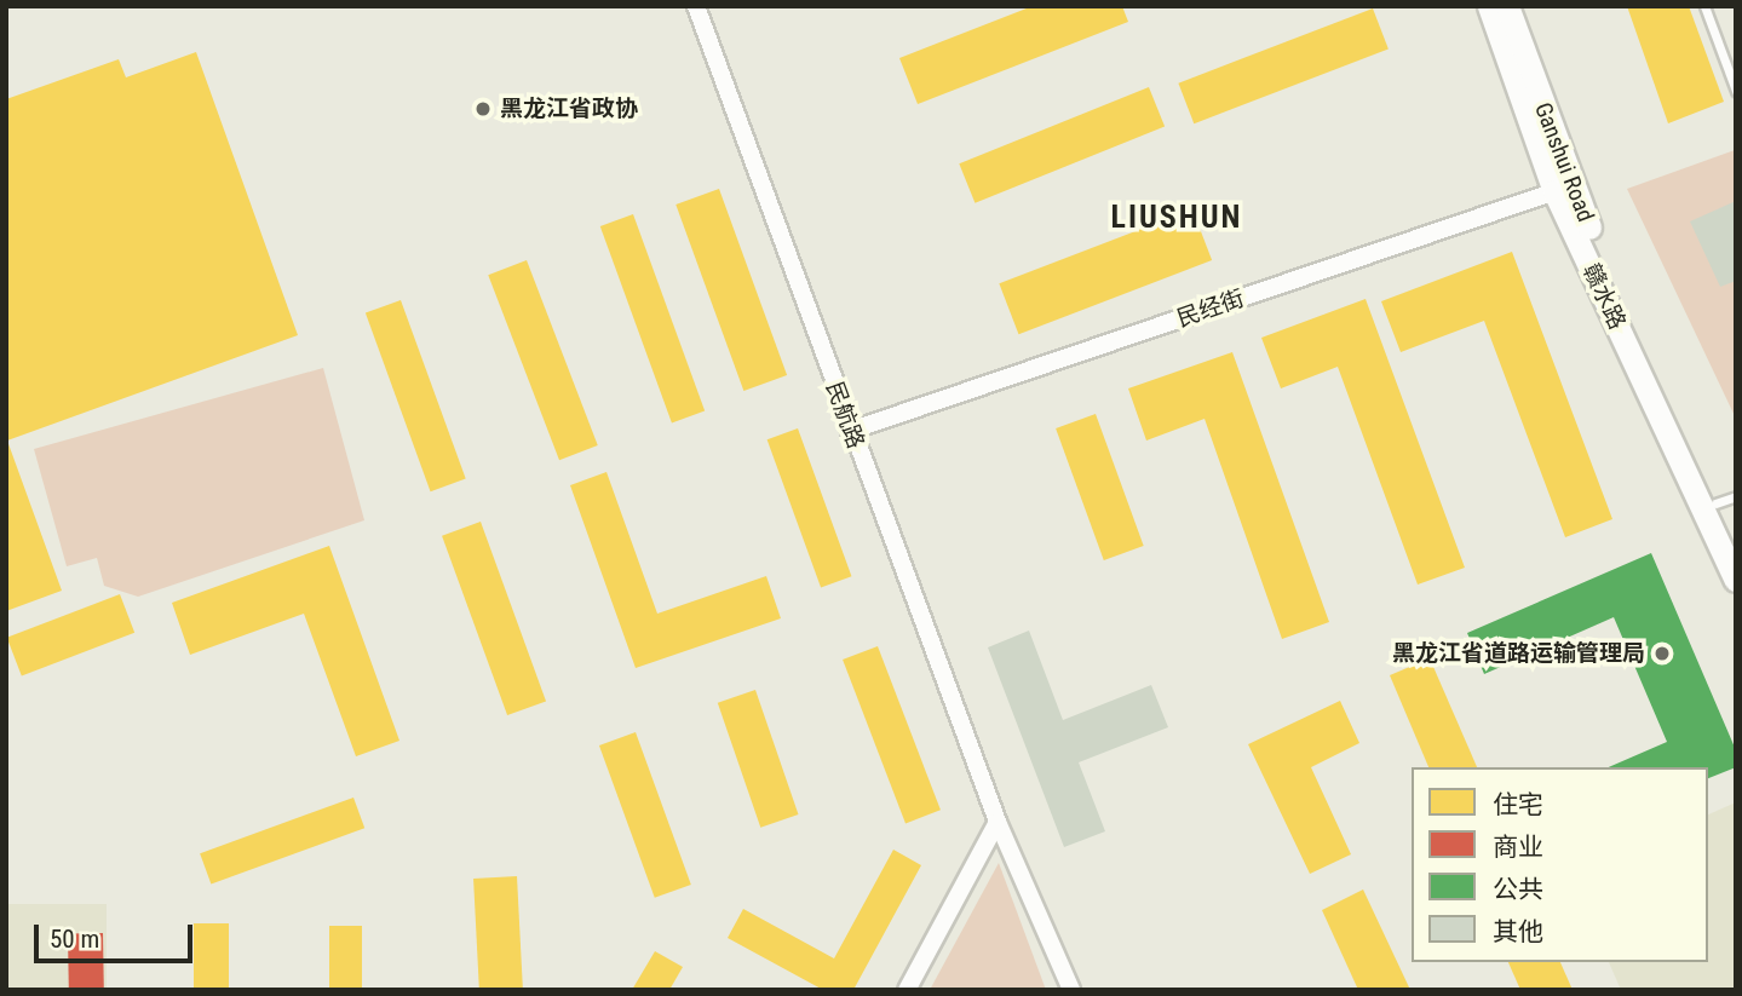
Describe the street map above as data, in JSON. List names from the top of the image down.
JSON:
{
  "streets": {
    "main road": ["Ganshui Road", "赣水路"],
    "street": ["民经街", "民航路"]
  },
  "crossings": [
    ["Ganshui Road", "赣水路"],
    ["Ganshui Road", "民经街"],
    ["赣水路", "民经街"],
    ["民经街", "民航路"]
  ],
  "districts": ["LIUSHUN"],
  "places": ["黑龙江省政协", "黑龙江省道路运输管理局"],
  "legend": [
    "住宅",
    "商业",
    "公共",
    "其他"
  ],
  "scale_bar": "50 m"
}
